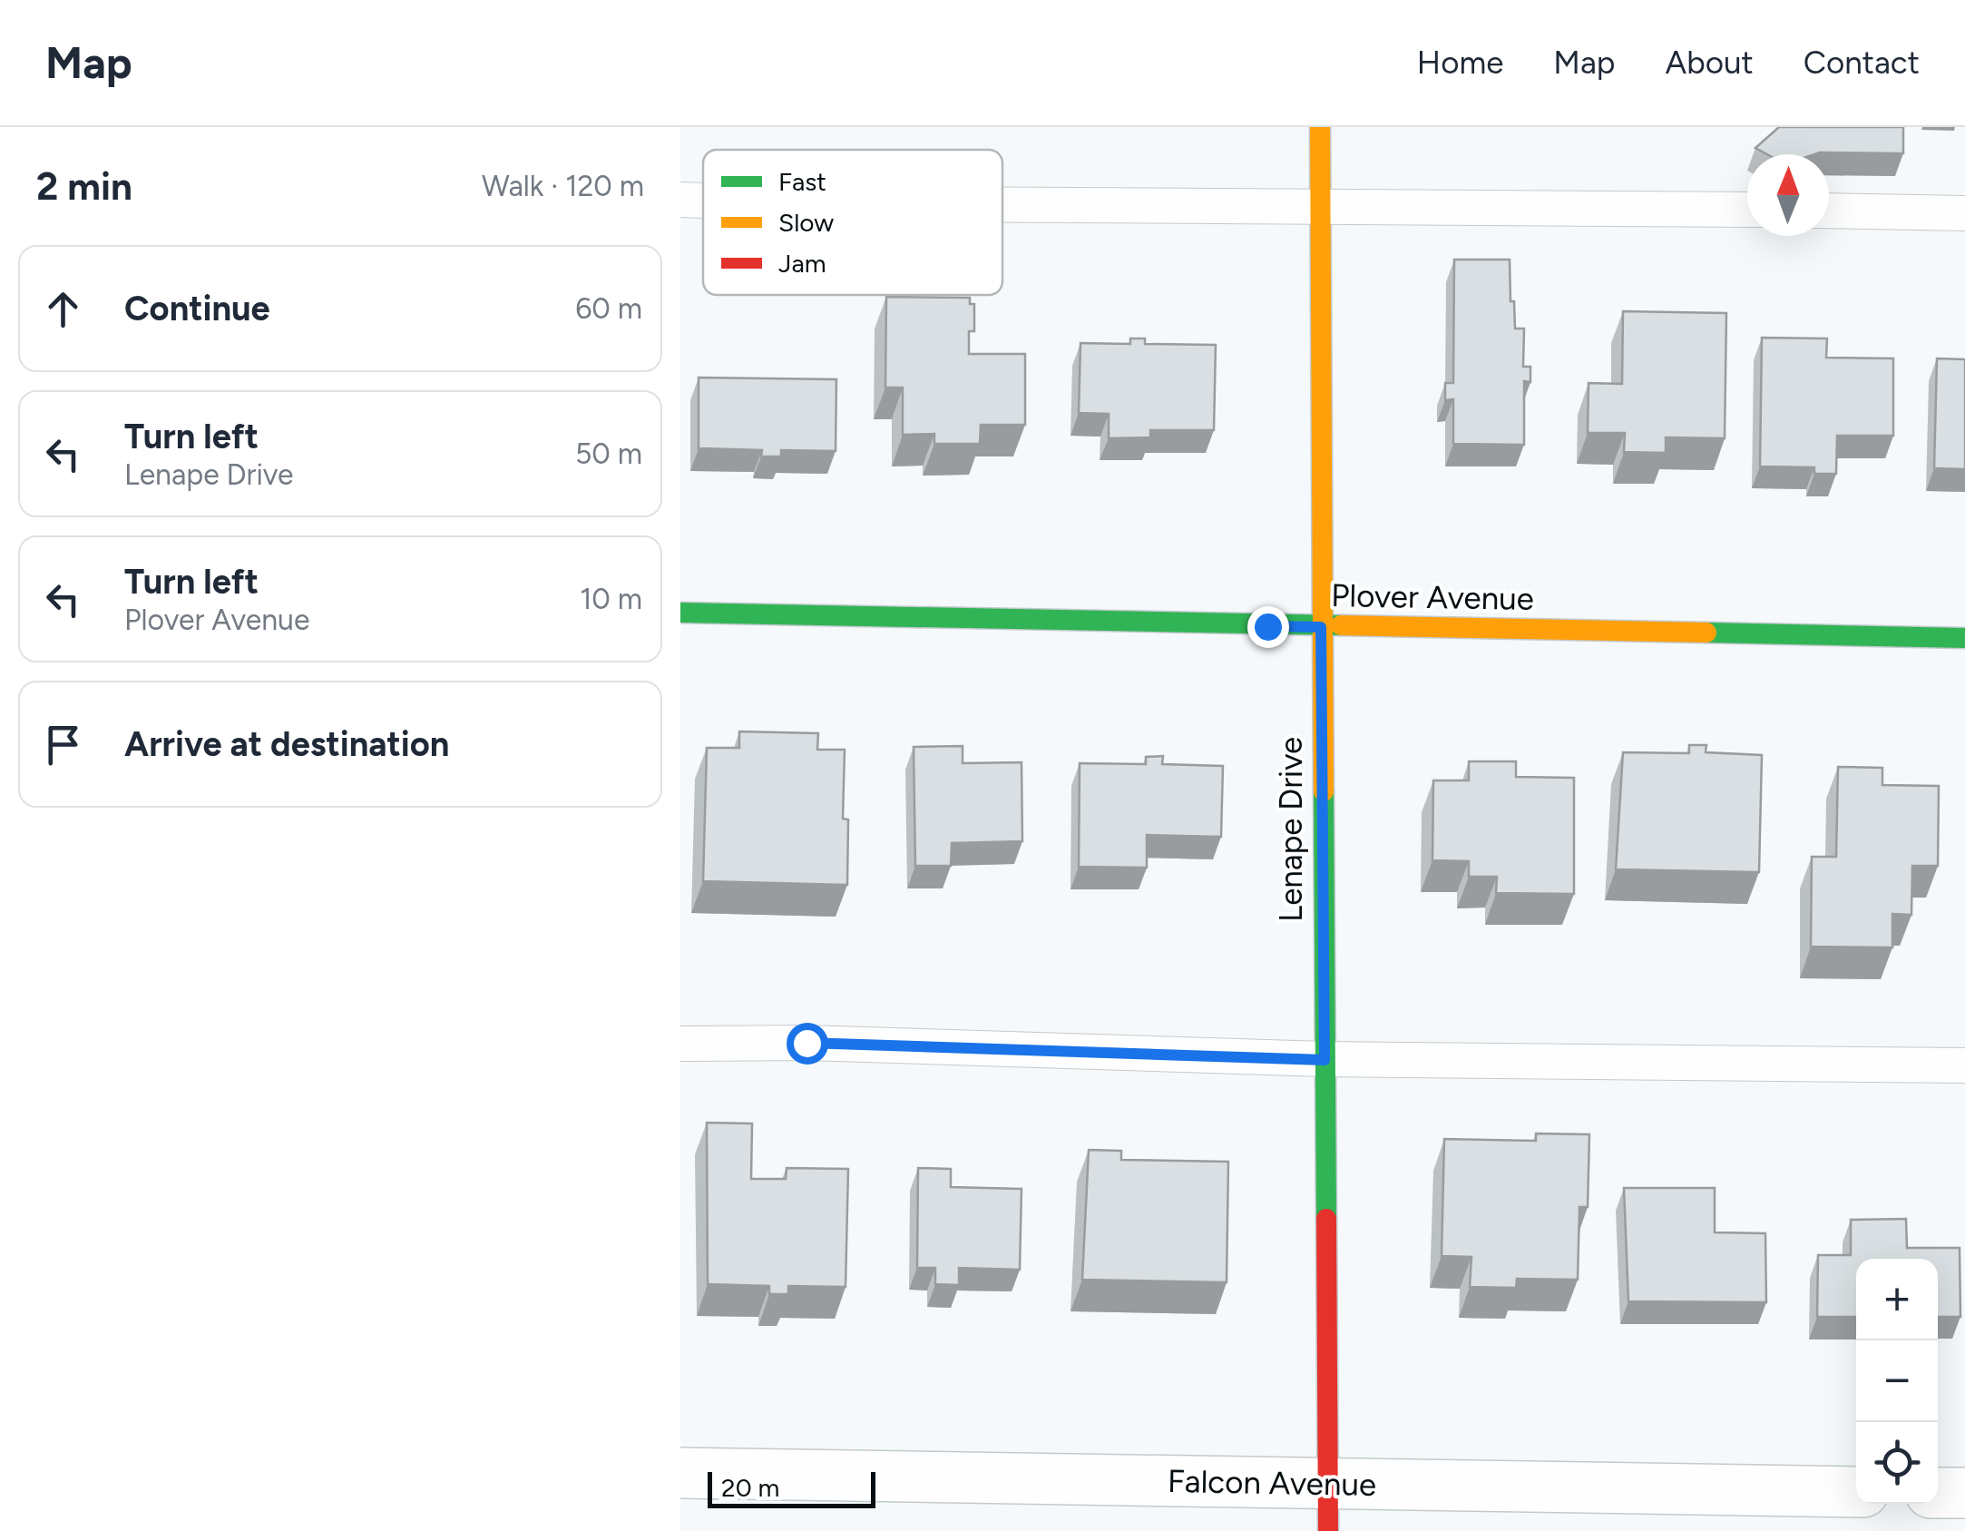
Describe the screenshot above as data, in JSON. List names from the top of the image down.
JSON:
{
  "streets": {
    "street": ["Plover Avenue", "Lenape Drive", "Falcon Avenue"]
  },
  "crossings": [
    ["Plover Avenue", "Lenape Drive"],
    ["Lenape Drive", "Falcon Avenue"]
  ],
  "legend": ["Fast", "Slow", "Jam"],
  "scale_bar": "20 m",
  "north": "top",
  "page": {
    "header": "Map",
    "nav": [
      "Home",
      "Map",
      "About",
      "Contact"
    ],
    "heading": ["2 min", "Walk · 120 m"],
    "list": [
      ["Continue", "60 m"],
      ["Turn left", "Lenape Drive", "50 m"],
      ["Turn left", "Plover Avenue", "10 m"],
      "Arrive at destination"
    ],
    "map_buttons": ["+", "−"],
    "scale": "20 m"
  }
}
